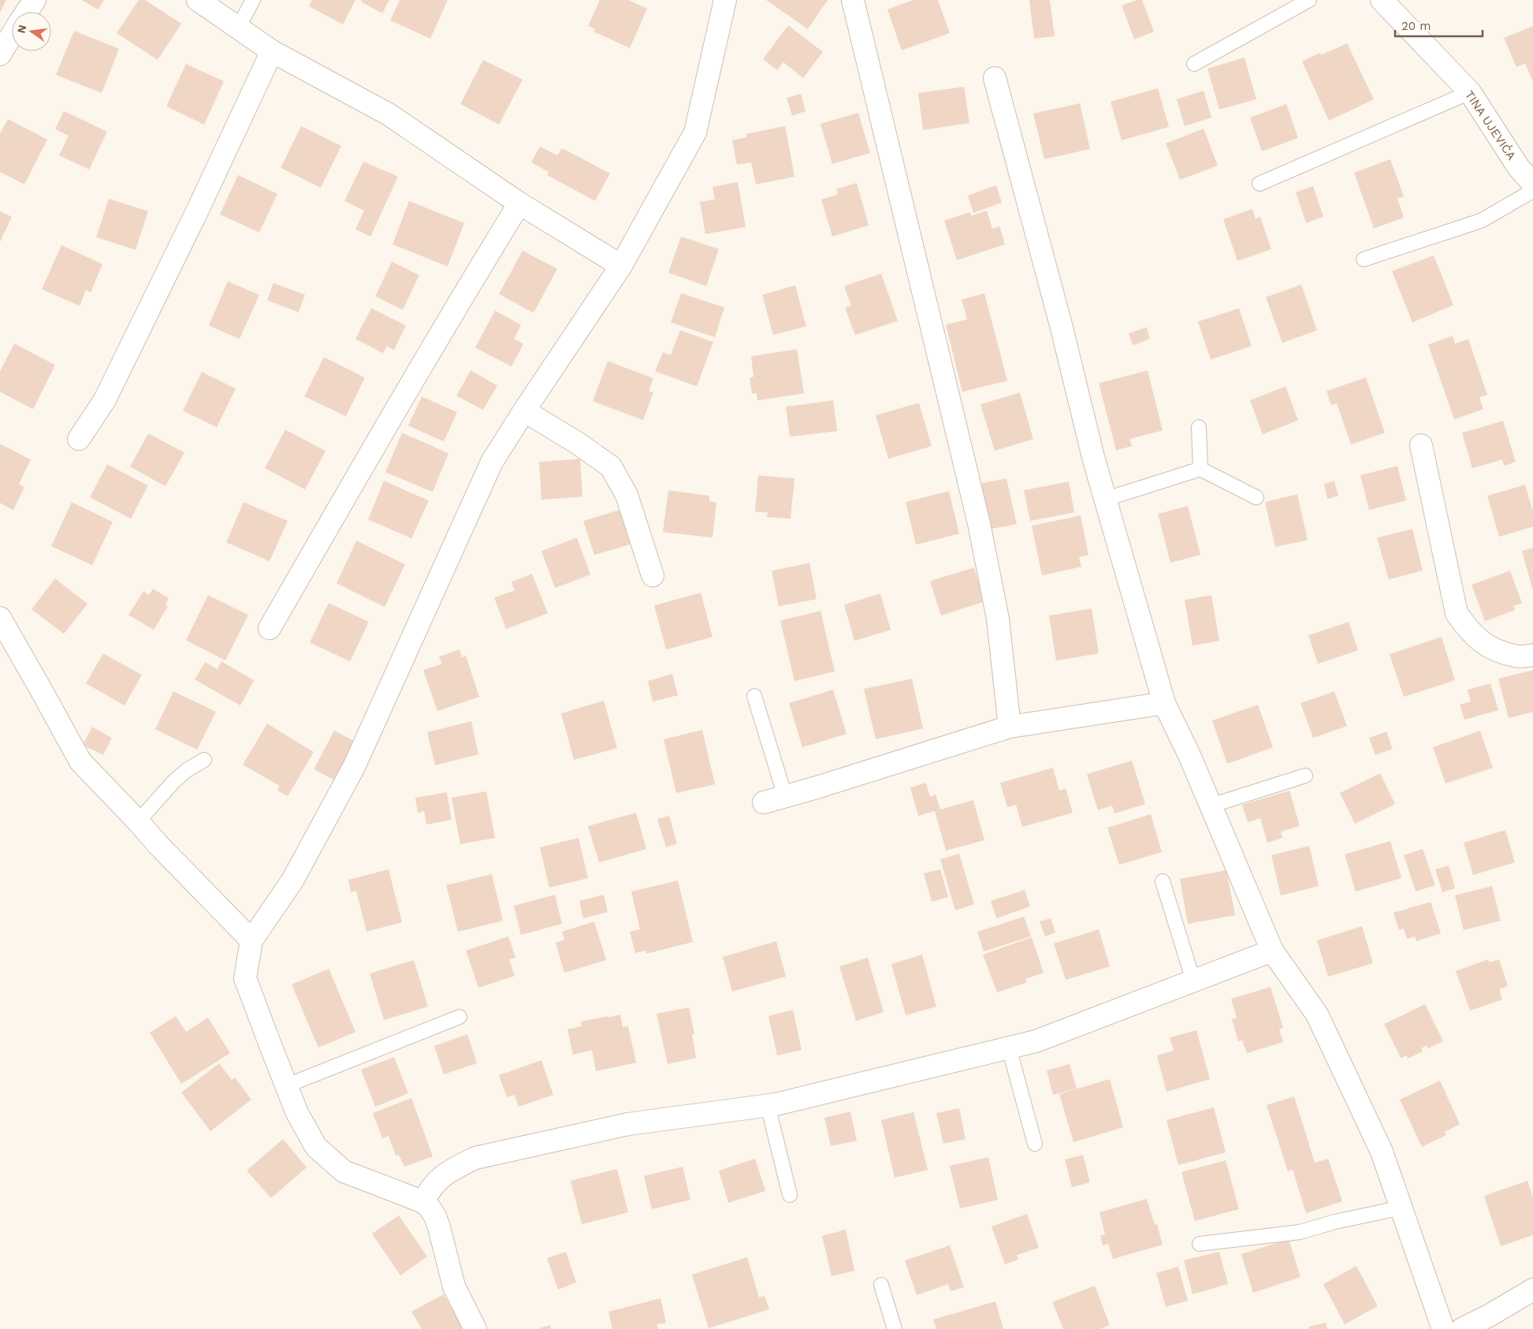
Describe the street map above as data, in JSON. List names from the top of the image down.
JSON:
{
  "streets": {
    "street": ["TINA UJEVIĆA"]
  },
  "scale_bar": "20 m",
  "north": "left"
}
